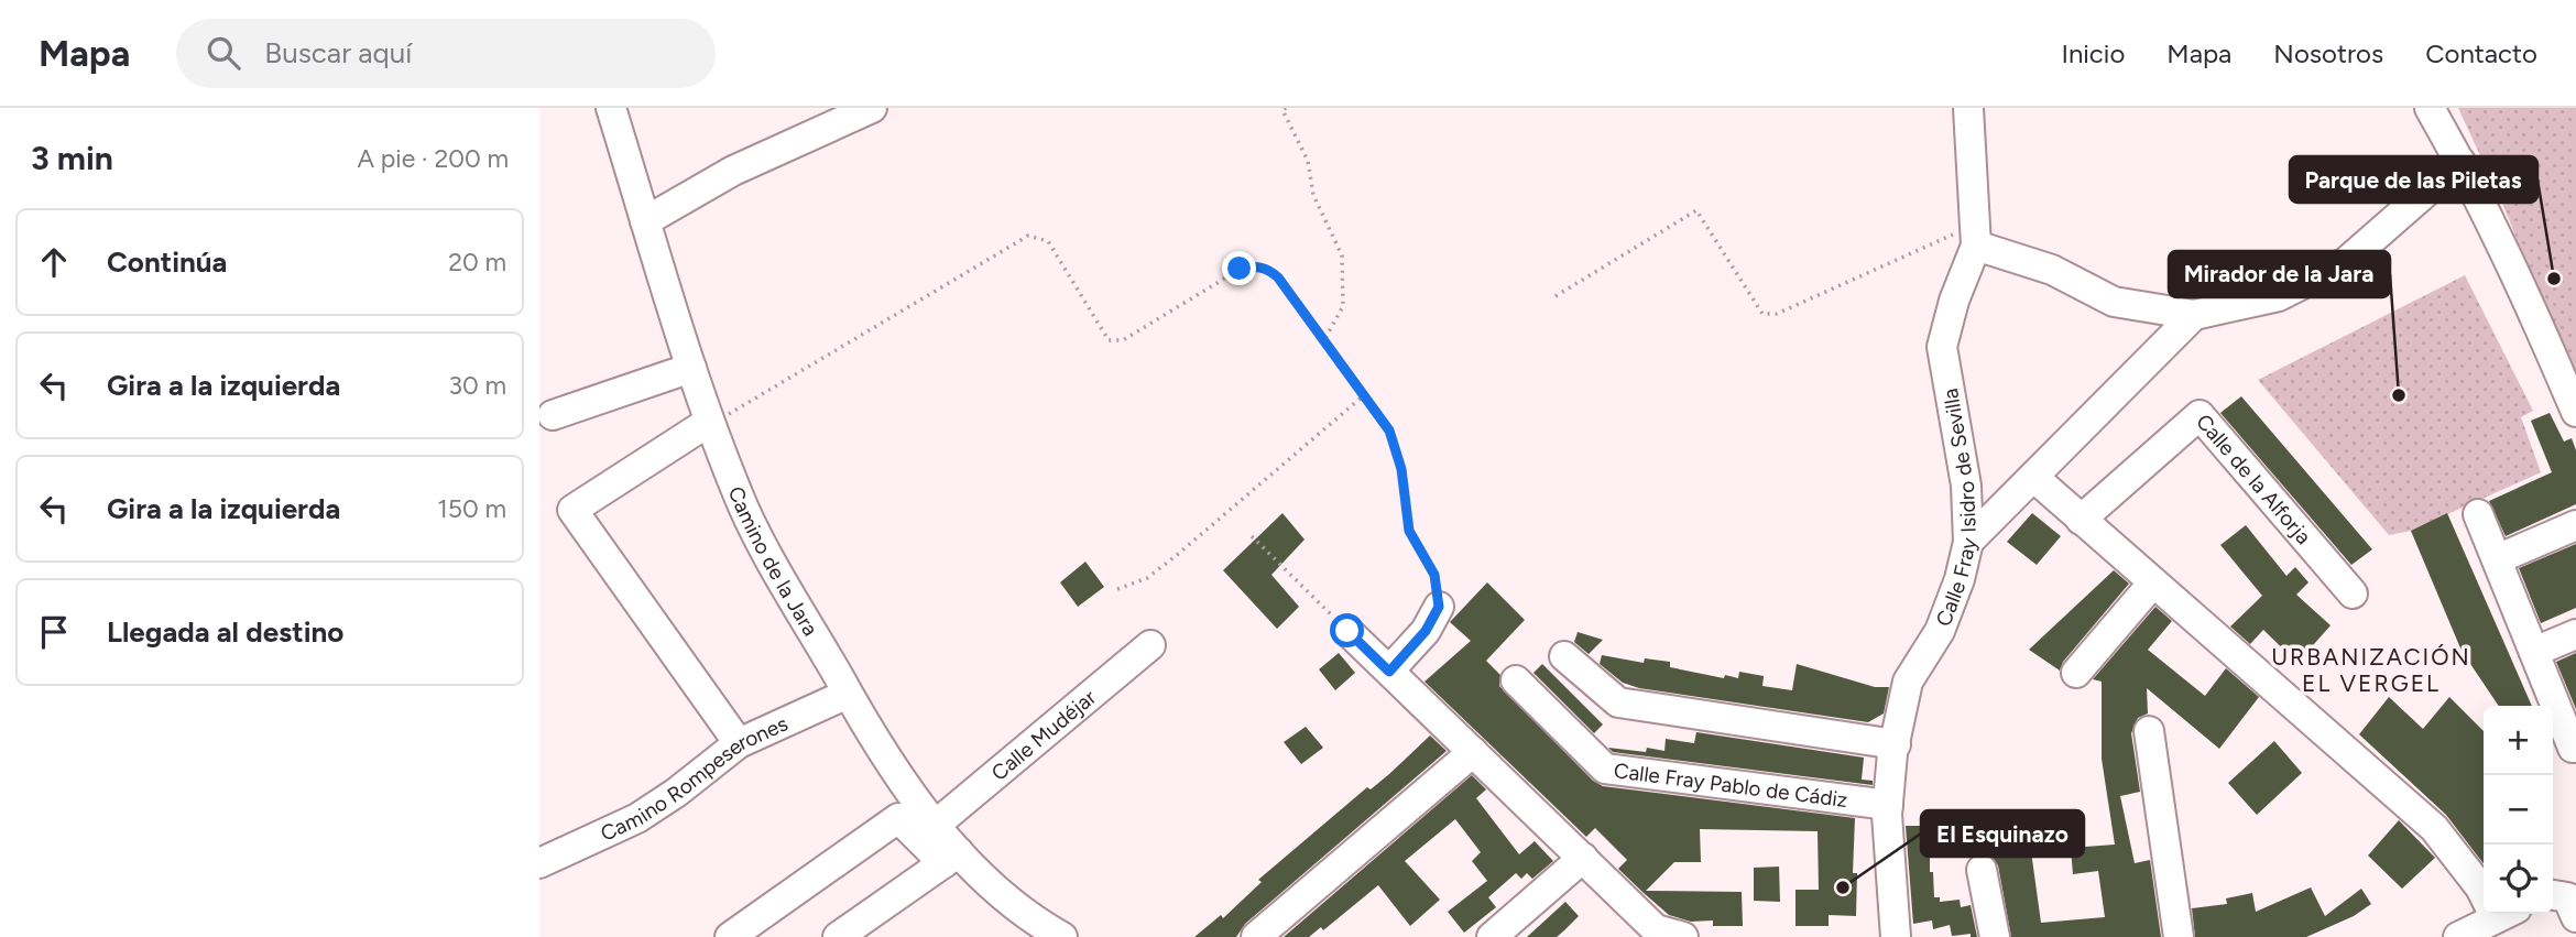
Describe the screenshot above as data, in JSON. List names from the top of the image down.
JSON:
{
  "streets": {
    "street": [
      "Calle de la Alforja",
      "Calle Fray Isidro de Sevilla",
      "Camino de la Jara",
      "Calle Mudéjar",
      "Camino Rompeserones",
      "Calle Fray Pablo de Cádiz"
    ]
  },
  "crossings": [
    ["Calle Fray Isidro de Sevilla", "Calle Fray Pablo de Cádiz"],
    ["Camino de la Jara", "Calle Mudéjar"],
    ["Camino de la Jara", "Camino Rompeserones"]
  ],
  "districts": ["URBANIZACIÓN EL VERGEL"],
  "places": ["Parque de las Piletas", "Mirador de la Jara", "El Esquinazo"],
  "page": {
    "header": "Mapa",
    "search": "Buscar aquí",
    "nav": [
      "Inicio",
      "Mapa",
      "Nosotros",
      "Contacto"
    ],
    "heading": ["3 min", "A pie · 200 m"],
    "list": [
      ["Continúa", "20 m"],
      ["Gira a la izquierda", "30 m"],
      ["Gira a la izquierda", "150 m"],
      "Llegada al destino"
    ],
    "map_buttons": ["+", "−"]
  }
}
